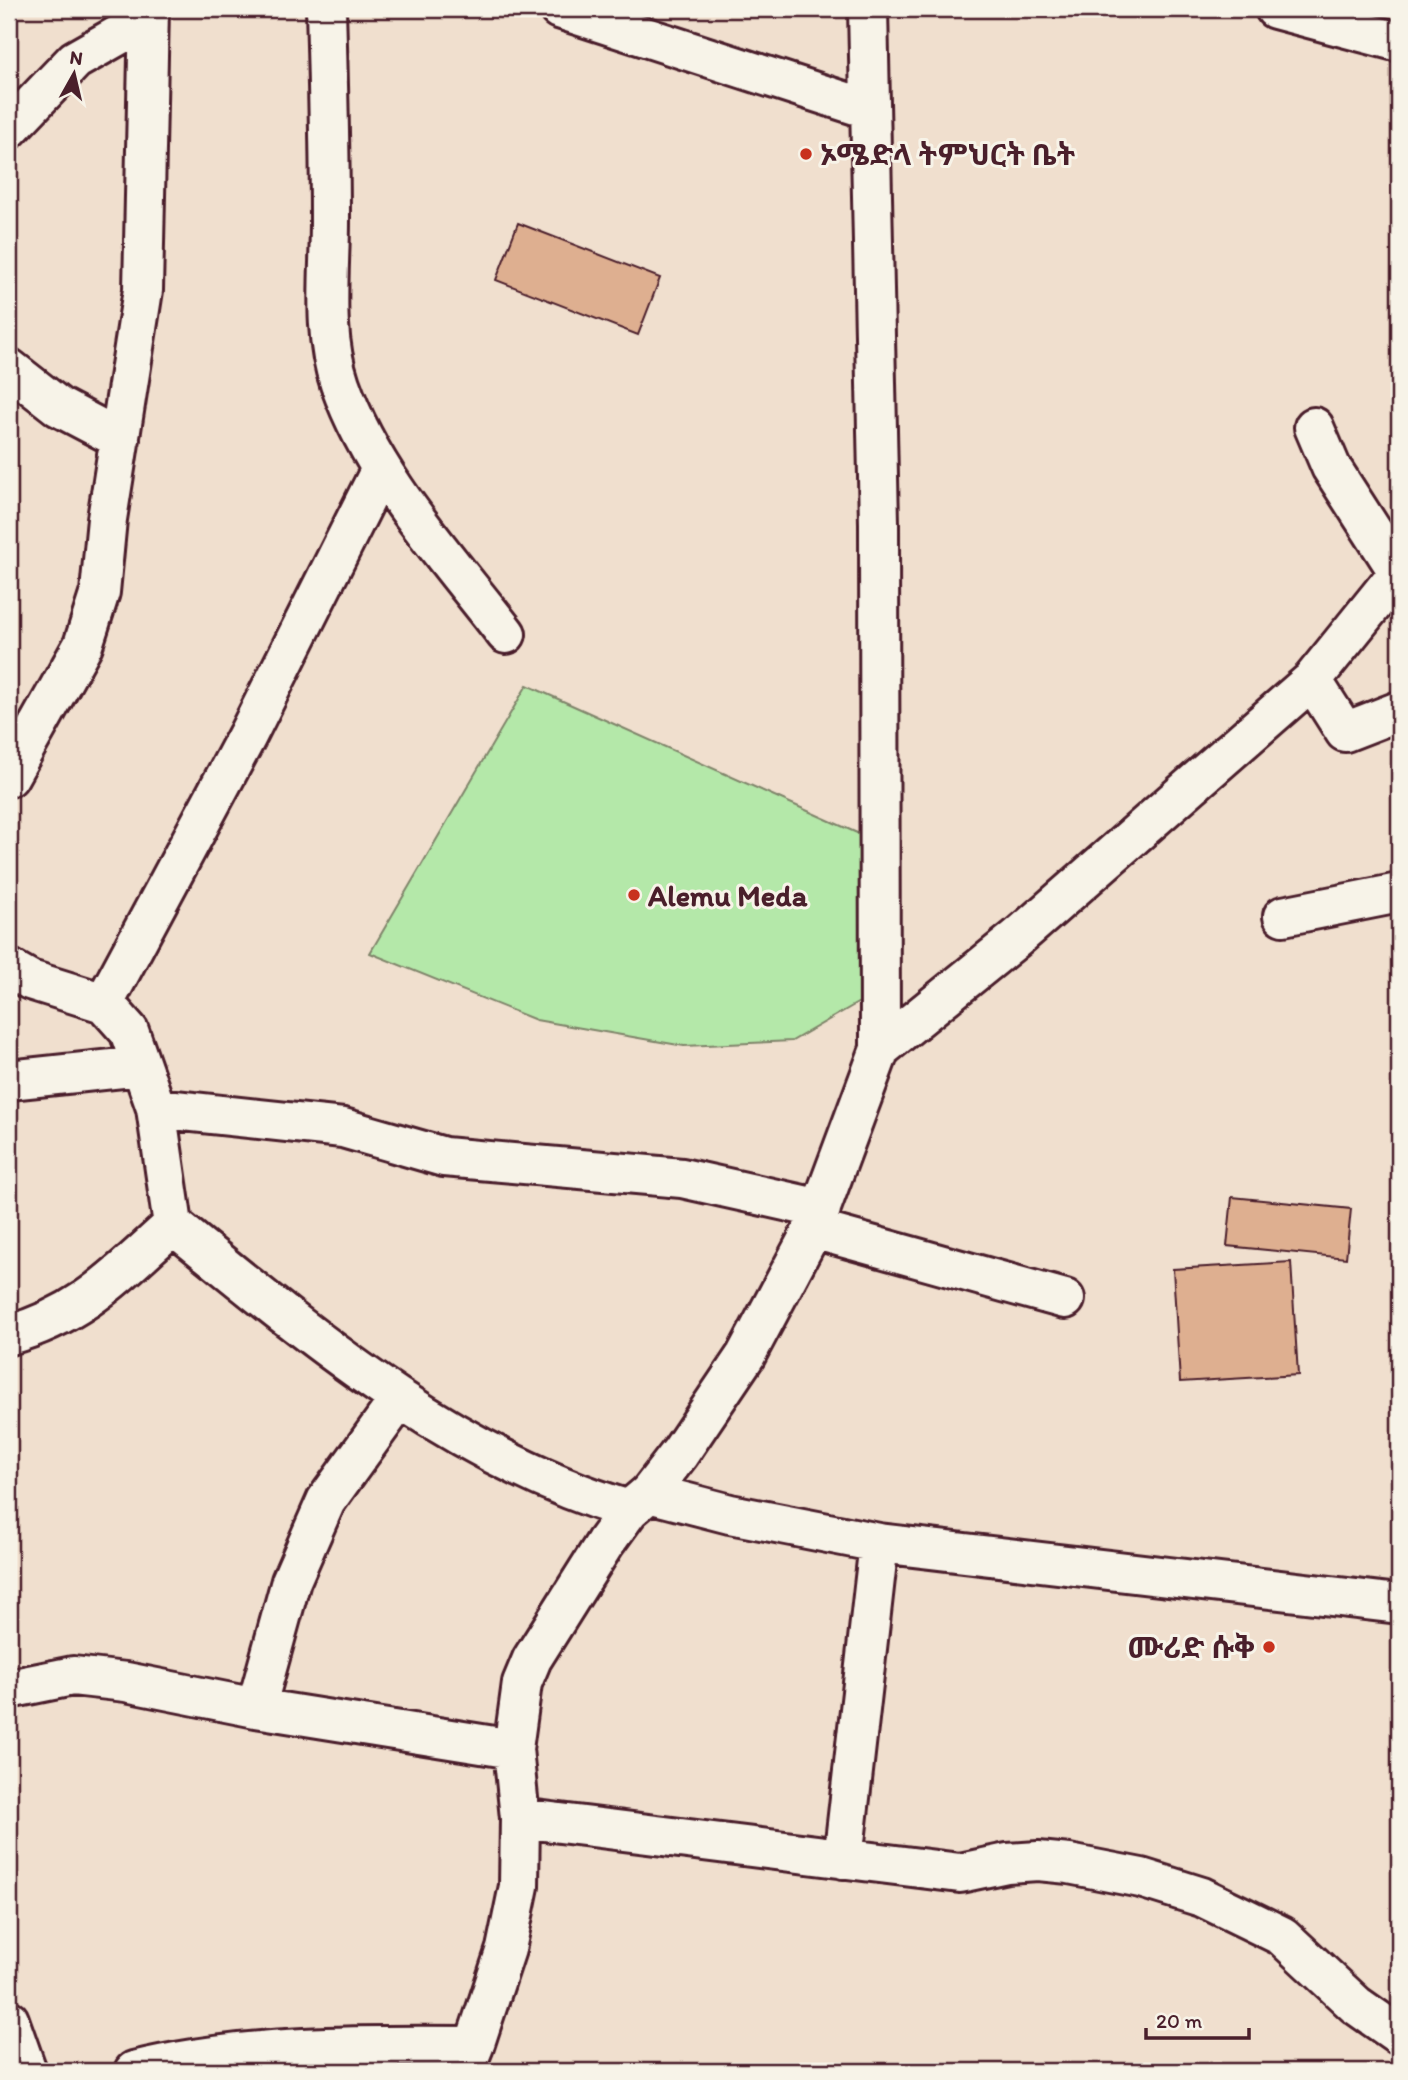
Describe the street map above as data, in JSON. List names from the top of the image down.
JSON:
{
  "places": ["ኦሜድላ ትምህርት ቤት", "Alemu Meda", "ሙሪድ ሱቅ"],
  "scale_bar": "20 m",
  "north": "top"
}
